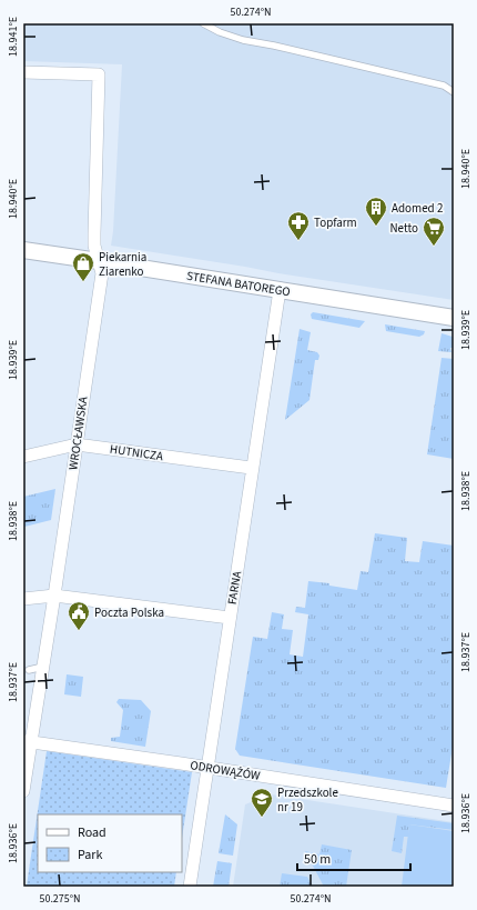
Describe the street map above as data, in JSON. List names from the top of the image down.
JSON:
{
  "streets": {
    "street": [
      "STEFANA BATOREGO",
      "WROCŁAWSKA",
      "HUTNICZA",
      "FARNA",
      "ODROWĄŻÓW"
    ]
  },
  "crossings": [
    ["STEFANA BATOREGO", "WROCŁAWSKA"],
    ["STEFANA BATOREGO", "FARNA"],
    ["WROCŁAWSKA", "HUTNICZA"],
    ["WROCŁAWSKA", "ODROWĄŻÓW"],
    ["HUTNICZA", "FARNA"],
    ["FARNA", "ODROWĄŻÓW"]
  ],
  "places": {
    "building": ["Adomed 2"],
    "pharmacy": ["Topfarm"],
    "supermarket": ["Netto"],
    "shop": ["Piekarnia Ziarenko"],
    "public building": ["Poczta Polska"],
    "school or university": ["Przedszkole nr 19"]
  },
  "legend": ["Road", "Park"],
  "scale_bar": "50 m",
  "coordinates": [
    "50.274°N",
    "18.941°E",
    "18.940°E",
    "18.939°E",
    "18.938°E",
    "18.937°E",
    "18.936°E",
    "50.275°N"
  ]
}
